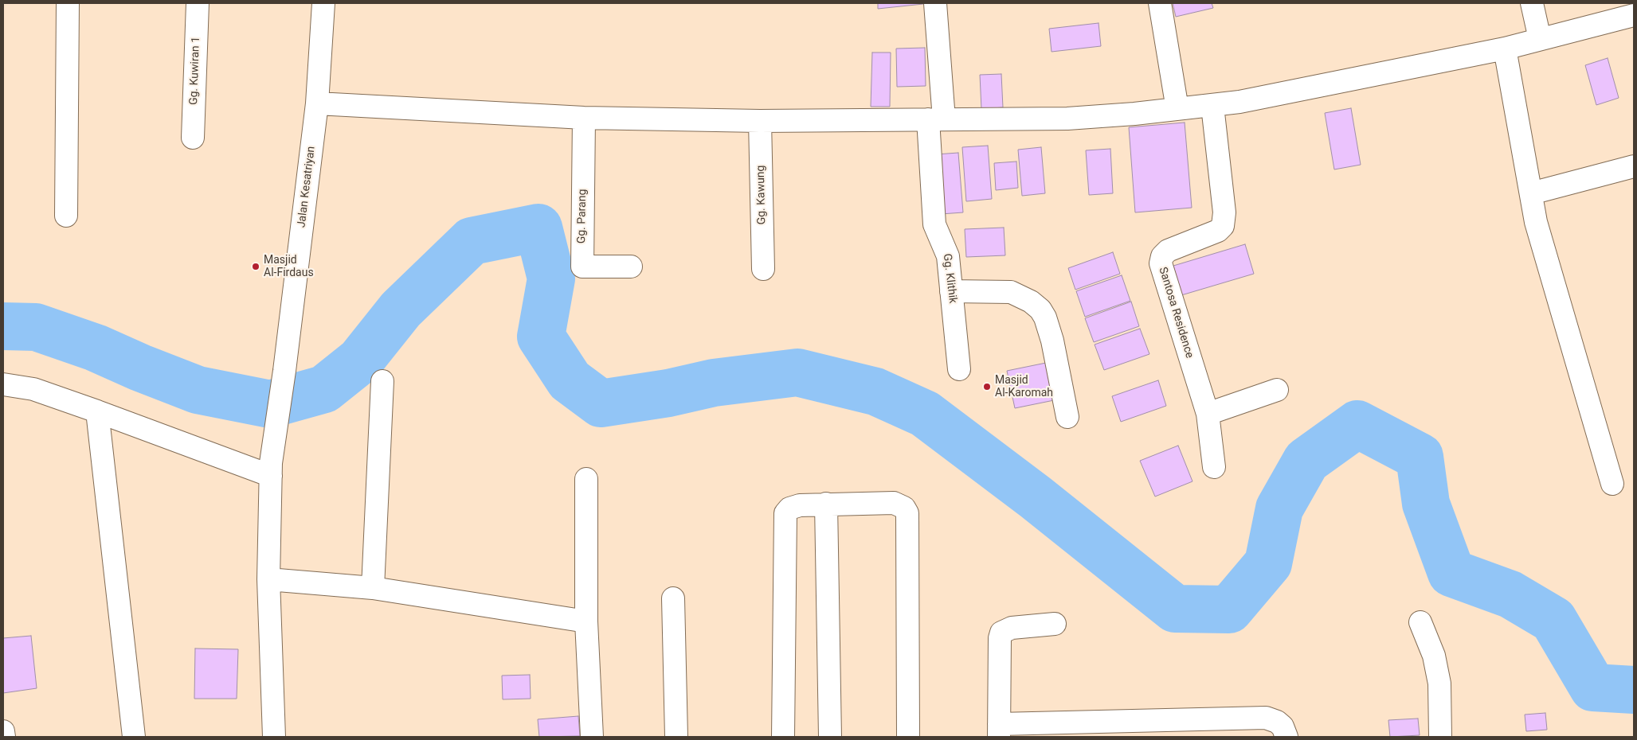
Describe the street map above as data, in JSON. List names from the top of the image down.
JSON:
{
  "streets": {
    "street": [
      "Gg. Kuwiran 1",
      "Jalan Kesatriyan",
      "Gg. Kawung",
      "Gg. Parang",
      "Gg. Klithik",
      "Santosa Residence"
    ]
  },
  "places": ["Masjid Al-Firdaus", "Masjid Al-Karomah"]
}
